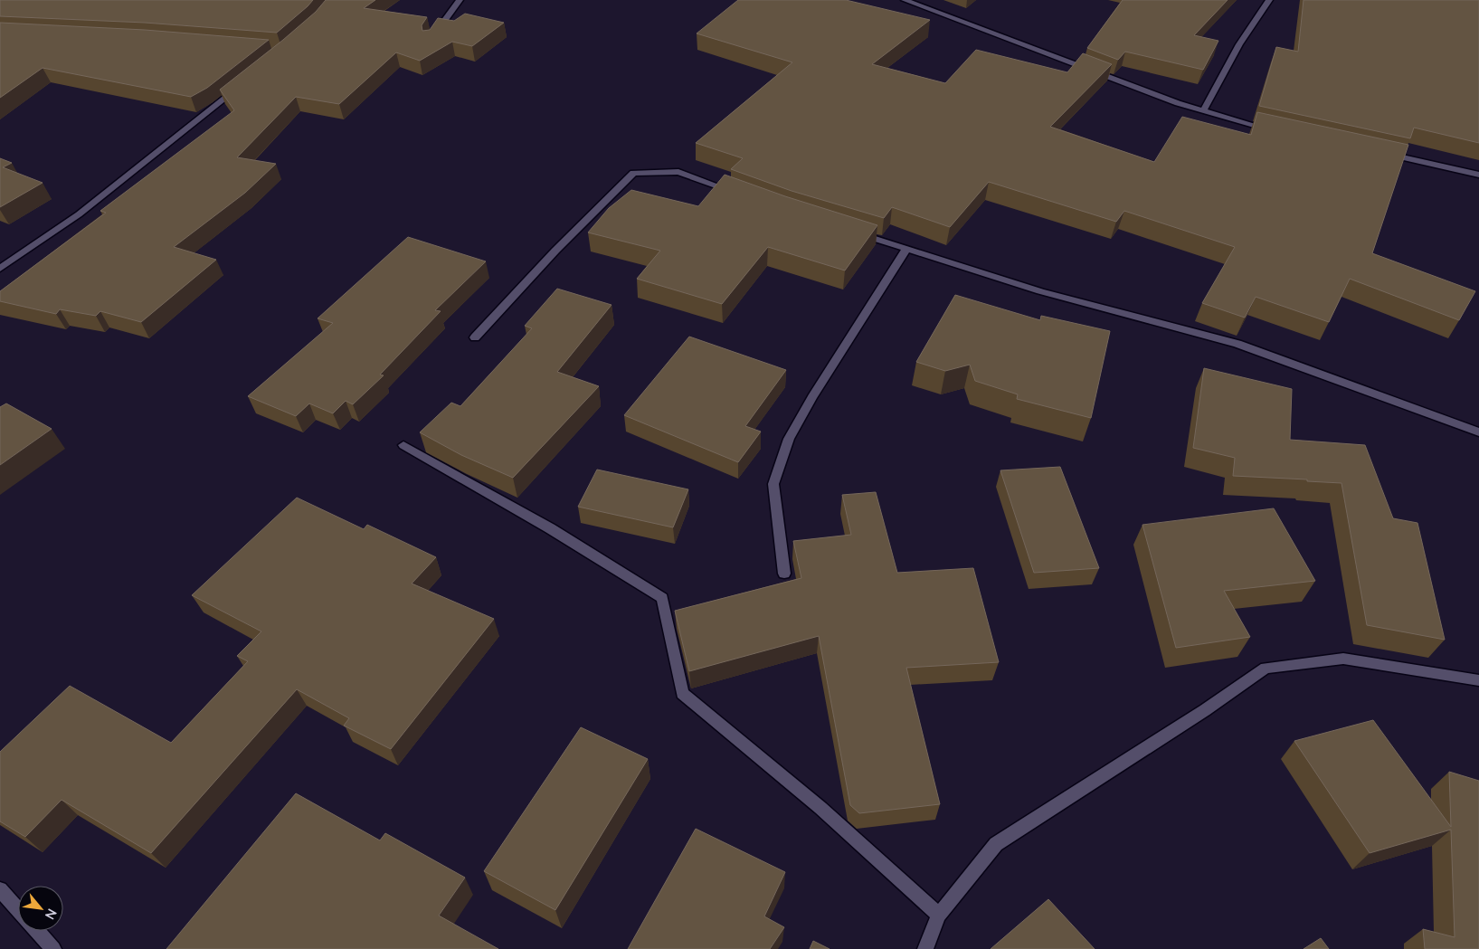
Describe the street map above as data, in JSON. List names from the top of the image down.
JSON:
{
  "north": "bottom right"
}
